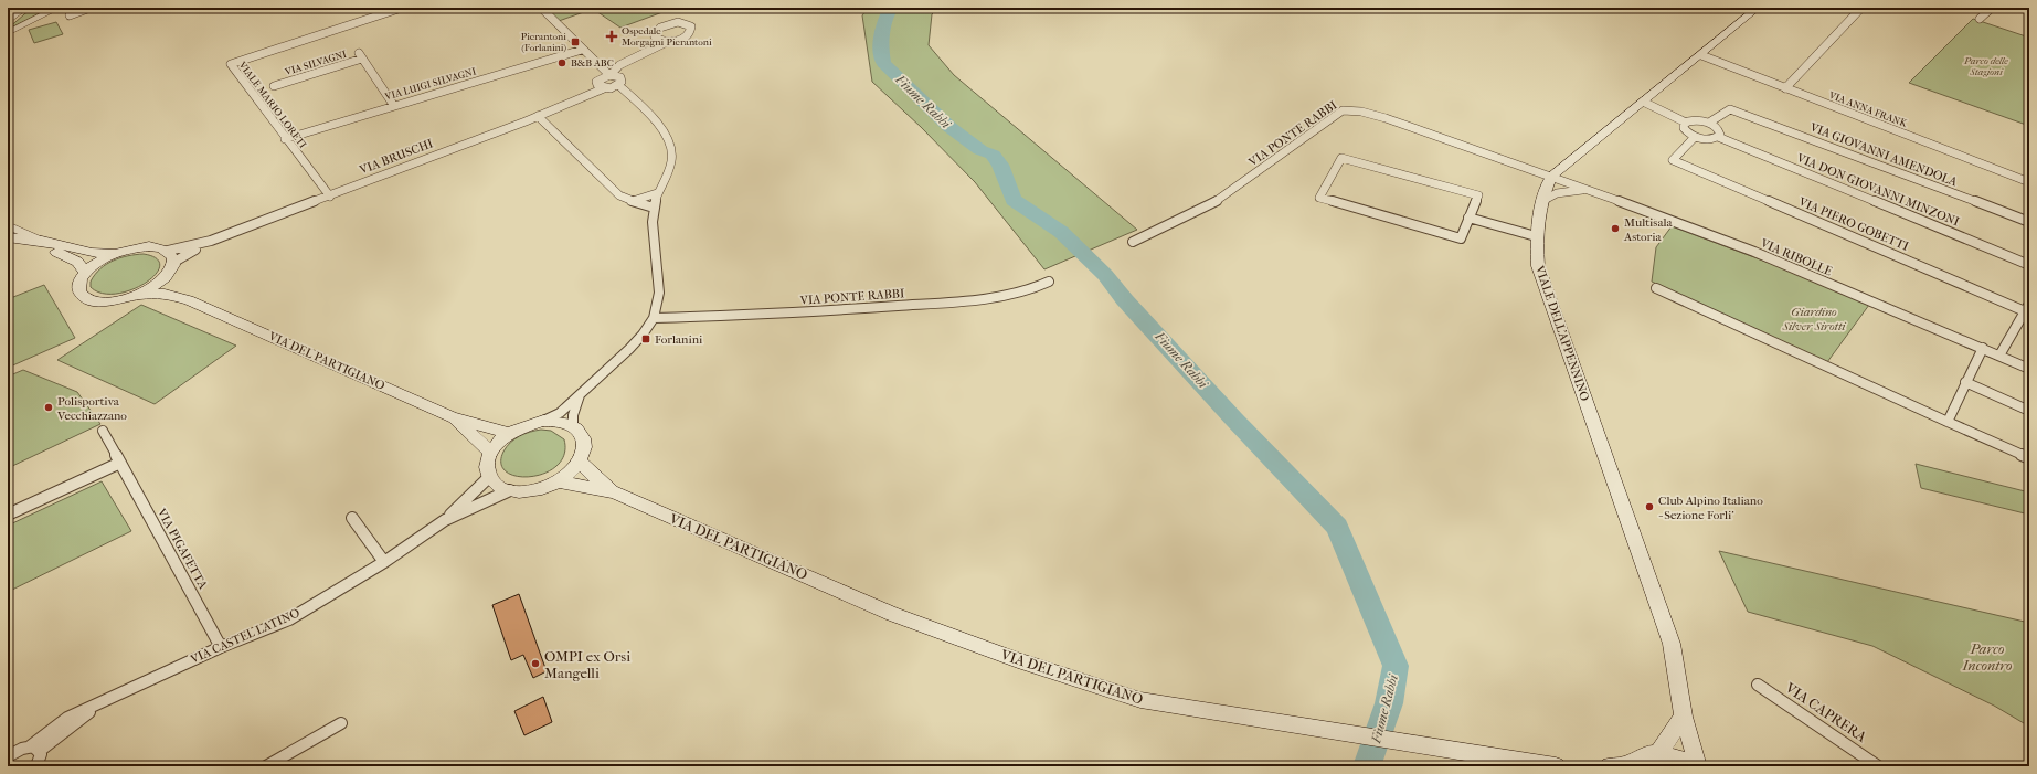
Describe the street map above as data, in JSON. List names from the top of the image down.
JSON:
{
  "streets": {
    "main road": ["VIALE DELL'APPENNINO", "VIA DEL PARTIGIANO"],
    "street": [
      "VIA SILVAGNI",
      "VIA LUIGI SILVAGNI",
      "VIALE MARIO LORETI",
      "VIA ANNA FRANK",
      "VIA PONTE RABBI",
      "VIA GIOVANNI AMENDOLA",
      "VIA BRUSCHI",
      "VIA DON GIOVANNI MINZONI",
      "VIA PIERO GOBETTI",
      "VIA RIBOLLE",
      "VIA PIGAFETTA",
      "VIA CASTEL LATINO",
      "VIA CAPRERA"
    ]
  },
  "crossings": [
    ["VIA SILVAGNI", "VIA LUIGI SILVAGNI"],
    ["VIA LUIGI SILVAGNI", "VIALE MARIO LORETI"],
    ["VIALE MARIO LORETI", "VIA BRUSCHI"],
    ["VIA PONTE RABBI", "VIA RIBOLLE"],
    ["VIA PONTE RABBI", "VIALE DELL'APPENNINO"],
    ["VIA RIBOLLE", "VIALE DELL'APPENNINO"],
    ["VIA PIGAFETTA", "VIA CASTEL LATINO"]
  ],
  "water": ["Fiume Rabbi"],
  "parks": ["Parco delle Stagioni", "Giardino Silver Sirotti", "Parco Incontro"],
  "places": {
    "health": ["Ospedale Morgagni-Pierantoni"],
    "transit": ["Pierantoni (Forlanini)", "Forlanini"],
    "other": [
      "B&B ABC",
      "Multisala Astoria",
      "Polisportiva Vecchiazzano",
      "Club Alpino Italiano - Sezione Forli'",
      "OMPI ex Orsi Mangelli"
    ]
  }
}
